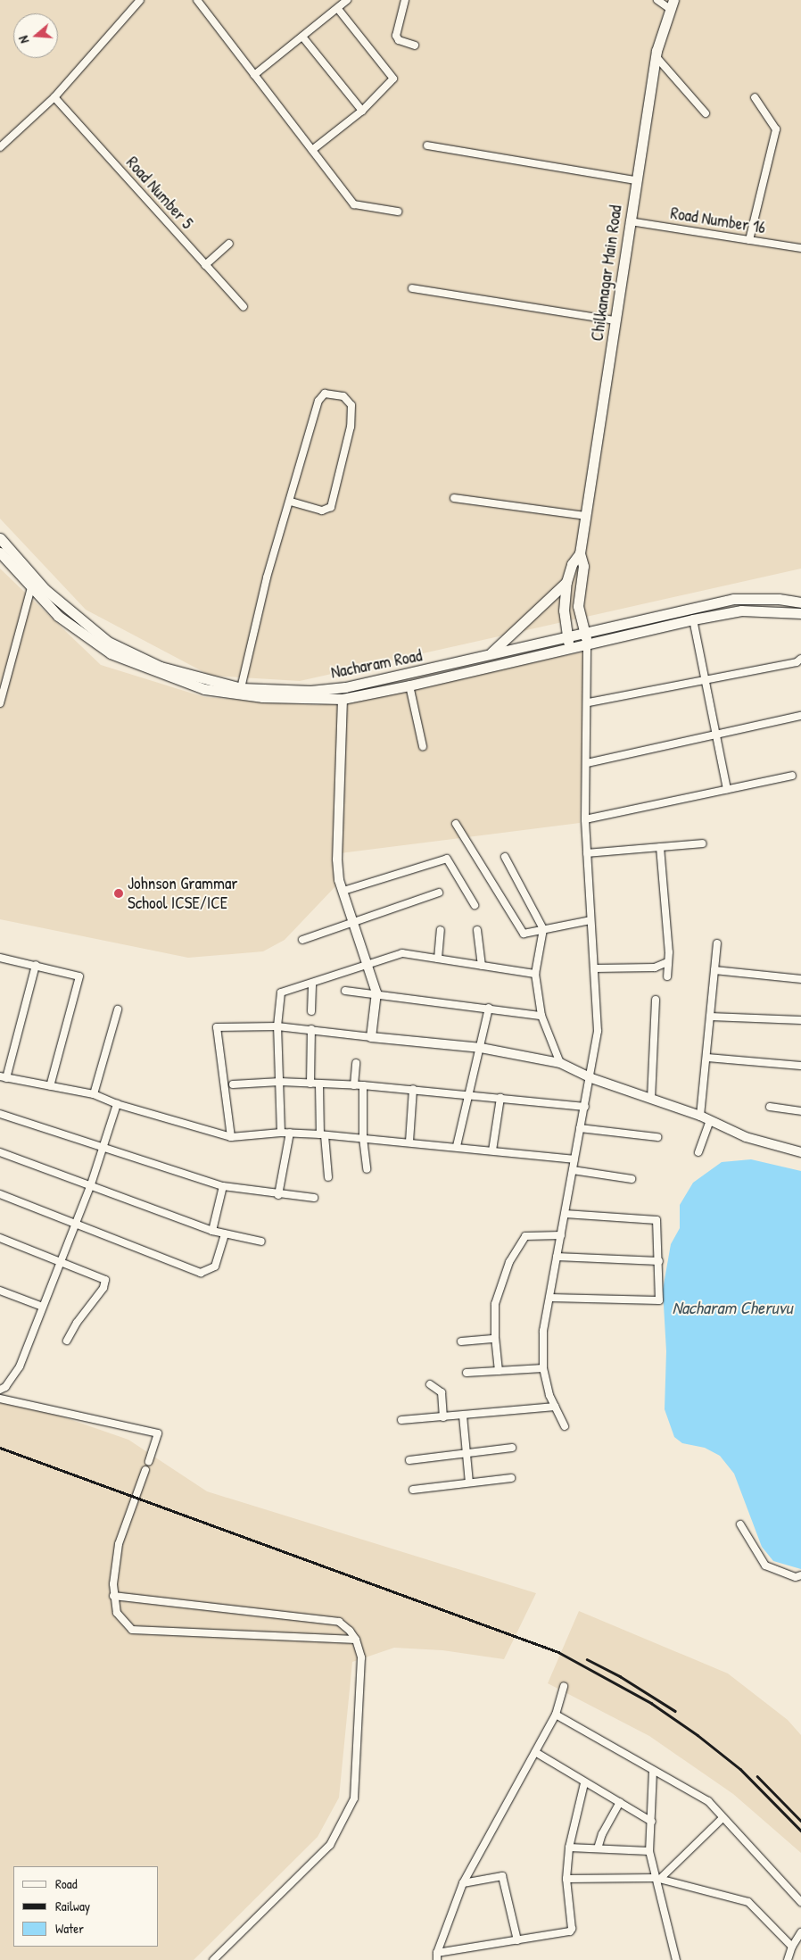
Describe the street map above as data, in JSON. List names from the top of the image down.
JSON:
{
  "streets": {
    "main road": ["Chilkanagar Main Road", "Nacharam Road"],
    "street": ["Road Number 5", "Road Number 16"]
  },
  "crossings": [
    ["Road Number 16", "Chilkanagar Main Road"]
  ],
  "water": ["Nacharam Cheruvu"],
  "places": ["Johnson Grammar School ICSE/ICE"],
  "legend": ["Road", "Railway", "Water"],
  "north": "left"
}
